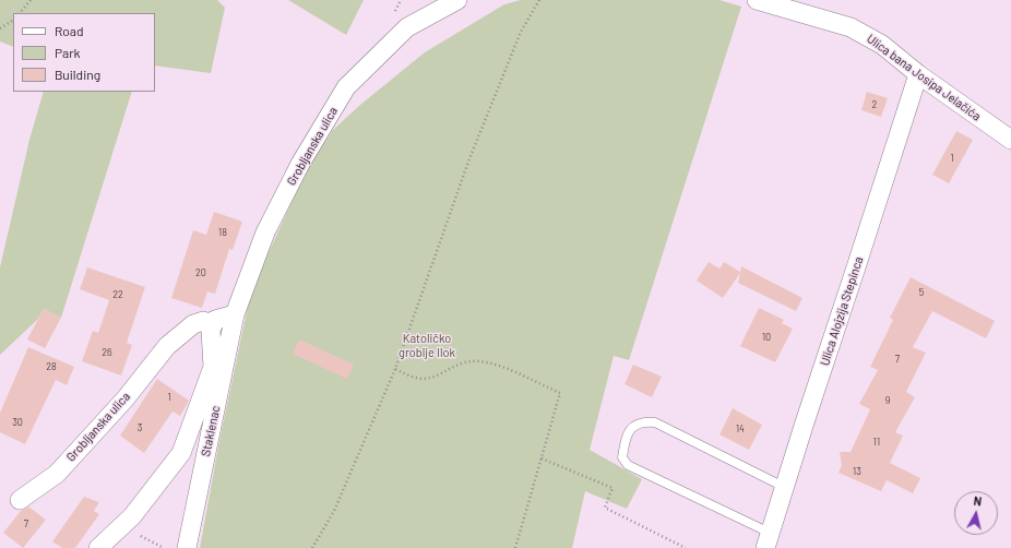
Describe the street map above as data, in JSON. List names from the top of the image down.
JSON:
{
  "streets": {
    "street": [
      "Ulica bana Josipa Jelačića",
      "Grobljanska ulica",
      "Ulica Alojzija Stepinca",
      "Staklenac"
    ]
  },
  "crossings": [
    ["Ulica bana Josipa Jelačića", "Ulica Alojzija Stepinca"],
    ["Grobljanska ulica", "Staklenac"]
  ],
  "parks": ["Katoličko groblje Ilok"],
  "house_numbers": [
    "2",
    "1",
    "18",
    "20",
    "5",
    "22",
    "10",
    "26",
    "7",
    "28",
    "1",
    "9",
    "30",
    "3",
    "14",
    "11",
    "13",
    "7"
  ],
  "legend": ["Road", "Park", "Building"],
  "north": "top"
}
